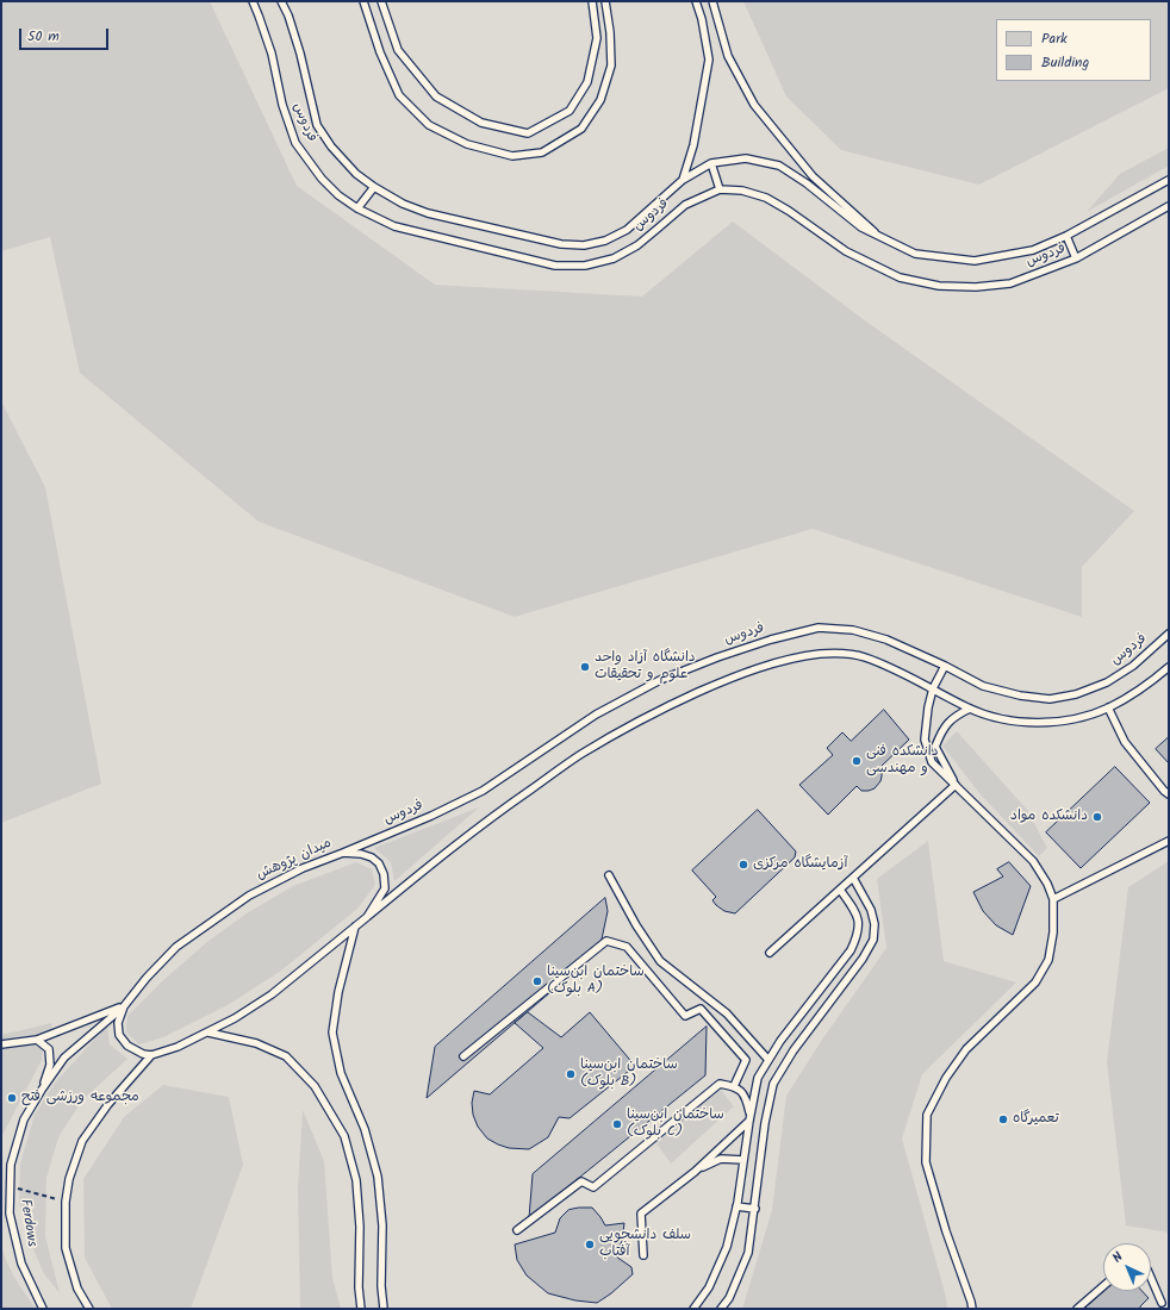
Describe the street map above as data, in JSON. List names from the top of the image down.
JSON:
{
  "streets": {
    "lane": ["فردوس", "میدان پژوهش", "Ferdows"]
  },
  "crossings": [
    ["فردوس", "میدان پژوهش"],
    ["میدان پژوهش", "Ferdows"]
  ],
  "places": [
    "دانشگاه آزاد واحد علوم و تحقیقات",
    "دانشکده فنی و مهندسی",
    "دانشکده مواد",
    "آزمایشگاه مرکزی",
    "ساختمان ابن‌سینا (بلوک A)",
    "ساختمان ابن‌سینا (بلوک B)",
    "مجموعه ورزشی فتح",
    "تعمیرگاه",
    "ساختمان ابن‌سینا (بلوک C)",
    "سلف دانشجویی آفتاب"
  ],
  "legend": ["Park", "Building"],
  "scale_bar": "50 m",
  "north": "top left"
}
